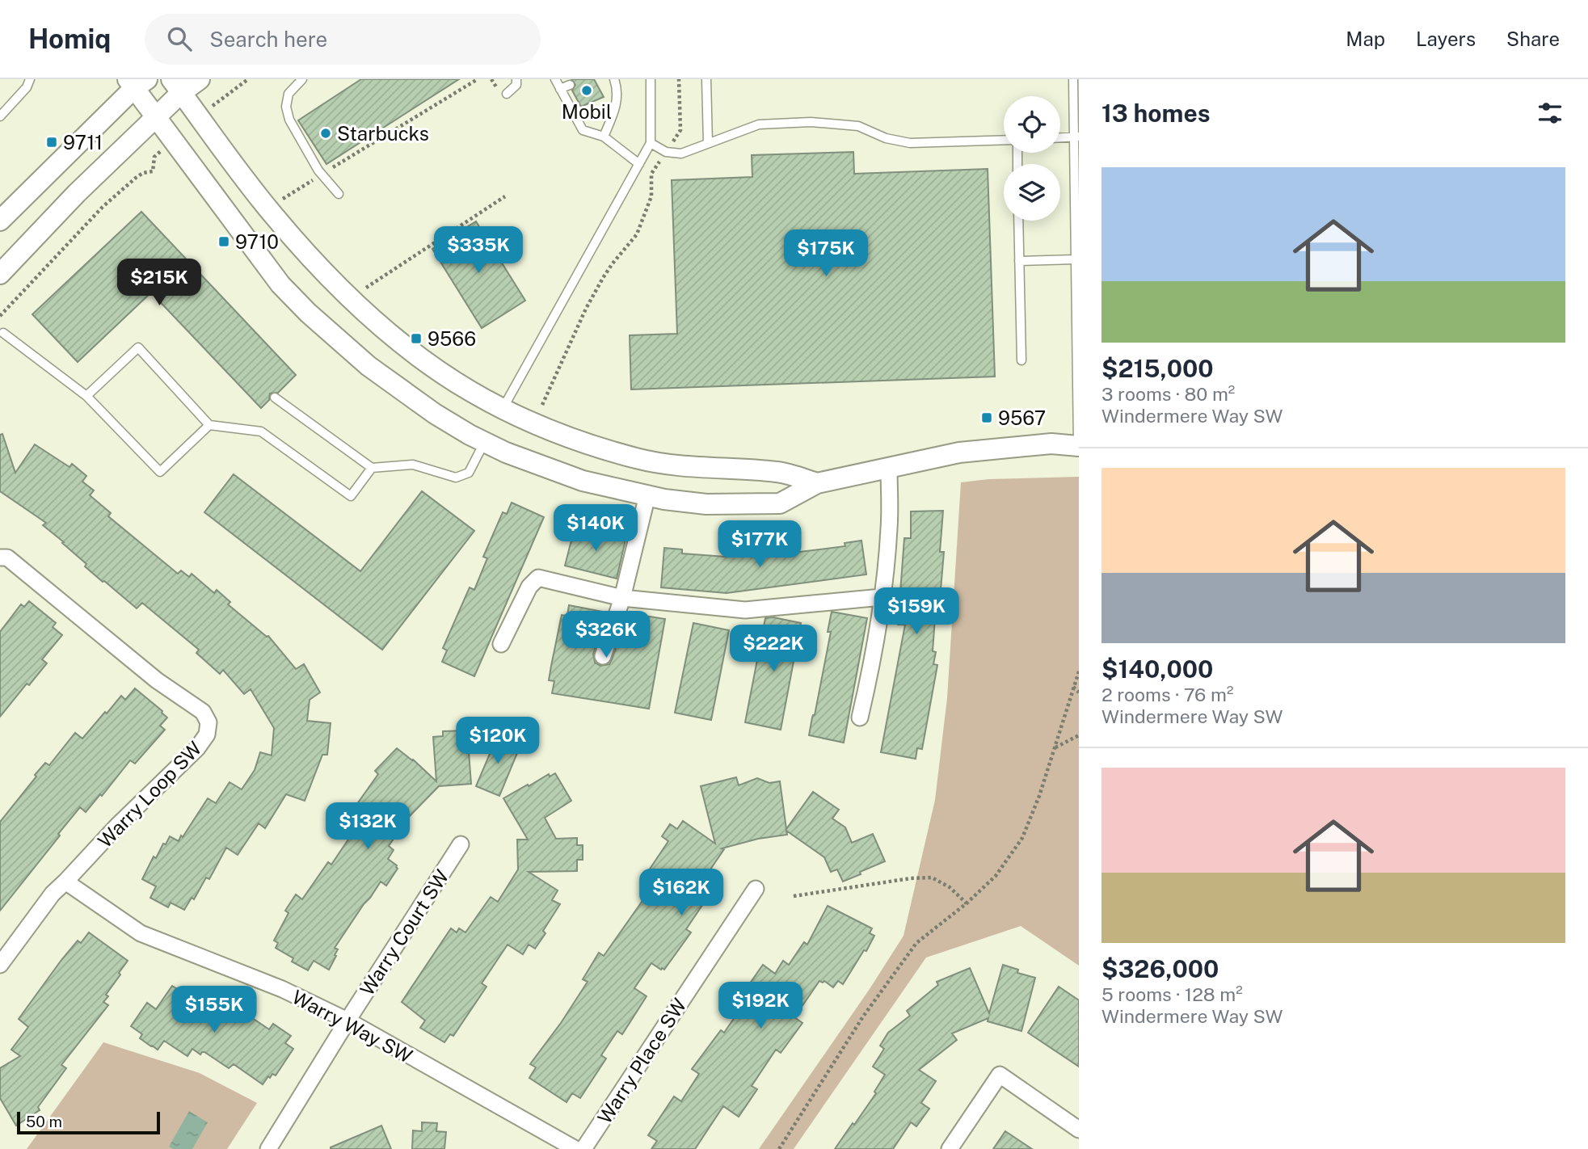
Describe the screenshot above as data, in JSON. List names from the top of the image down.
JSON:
{
  "streets": {
    "street": [
      "Warry Loop SW",
      "Warry Court SW",
      "Warry Way SW",
      "Warry Place SW"
    ]
  },
  "crossings": [
    ["Warry Loop SW", "Warry Way SW"],
    ["Warry Court SW", "Warry Way SW"]
  ],
  "places": {
    "other": ["Mobil", "Starbucks"],
    "transit": [
      "9711",
      "9710",
      "9566",
      "9567"
    ]
  },
  "scale_bar": "50 m",
  "page": {
    "header": "Homiq",
    "search": "Search here",
    "nav": ["Map", "Layers", "Share"],
    "heading": "13 homes",
    "list": [
      {
        "name": "$215,000",
        "note": "3 rooms · 80 m² · Windermere Way SW"
      },
      {
        "name": "$140,000",
        "note": "2 rooms · 76 m² · Windermere Way SW"
      },
      {
        "name": "$326,000",
        "note": "5 rooms · 128 m² · Windermere Way SW"
      }
    ],
    "price": [
      "$335K",
      "$175K",
      "$215K",
      "$140K",
      "$177K",
      "$159K",
      "$326K",
      "$222K",
      "$120K",
      "$132K",
      "$162K",
      "$192K",
      "$155K"
    ],
    "scale": "50 m"
  }
}
